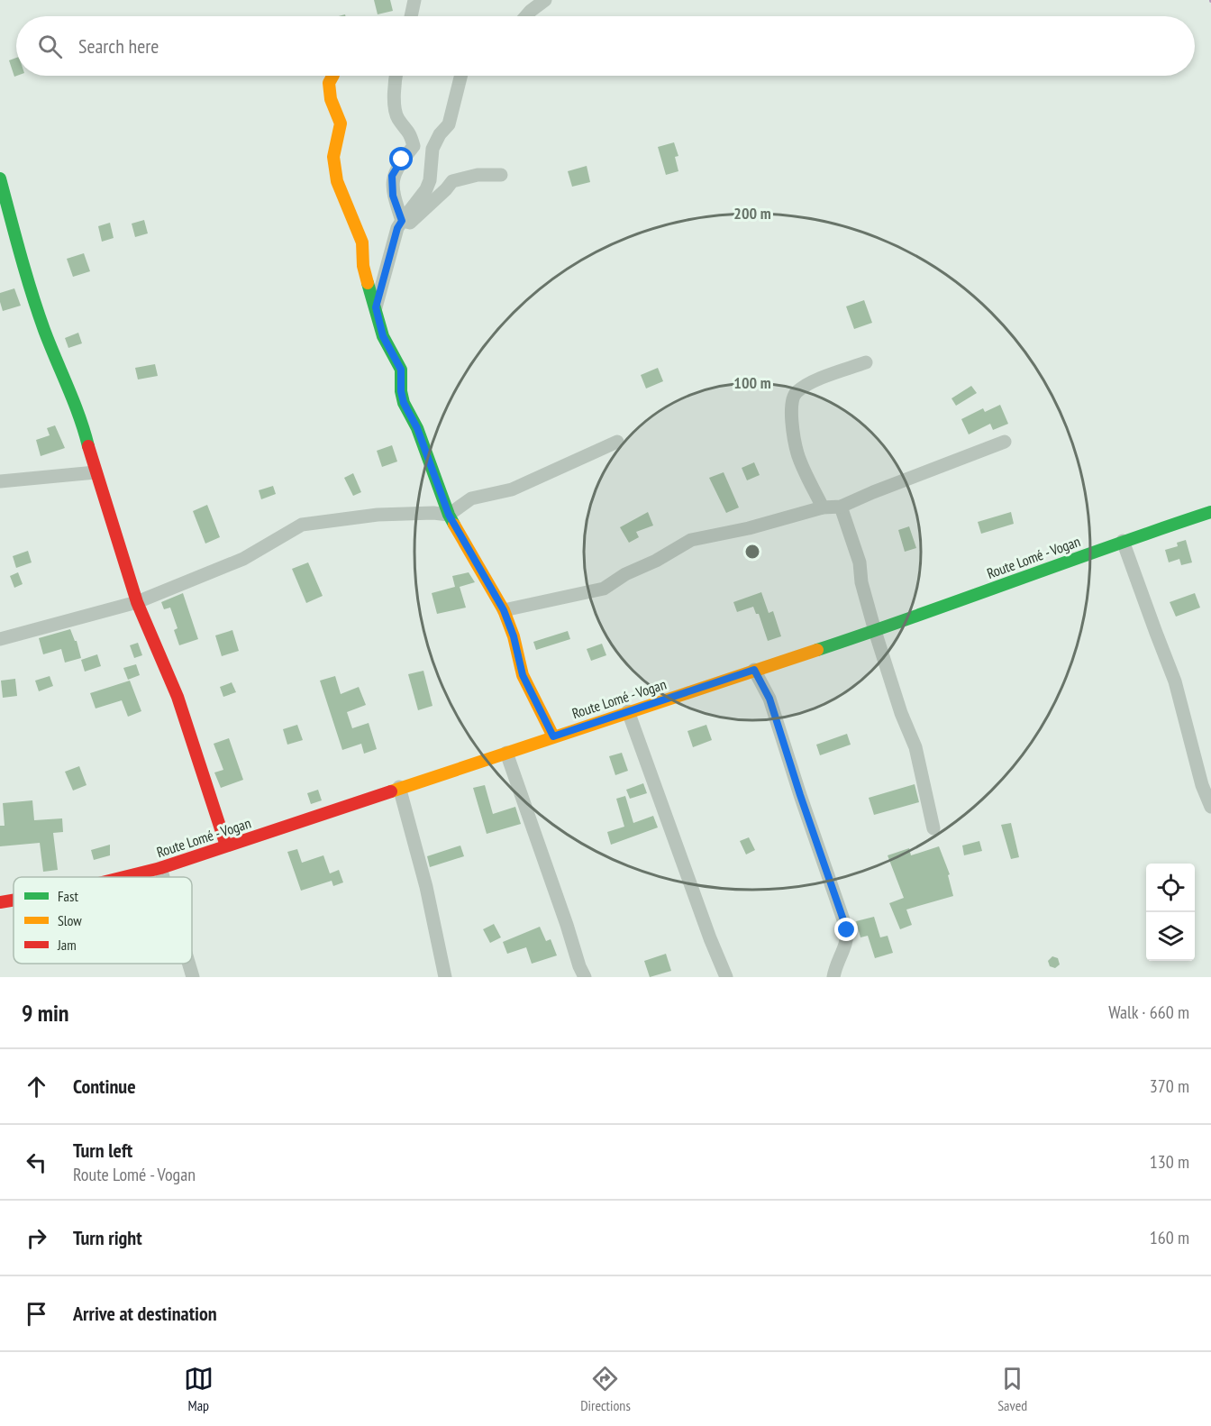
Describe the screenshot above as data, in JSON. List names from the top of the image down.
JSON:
{
  "streets": {
    "street": ["Route Lomé - Vogan"]
  },
  "legend": ["Fast", "Slow", "Jam"],
  "page": {
    "search": "Search here",
    "heading": ["9 min", "Walk · 660 m"],
    "list": [
      ["Continue", "370 m"],
      ["Turn left", "Route Lomé - Vogan", "130 m"],
      ["Turn right", "160 m"],
      "Arrive at destination"
    ],
    "nav": ["Map", "Directions", "Saved"]
  },
  "rings": ["200 m", "100 m"]
}
